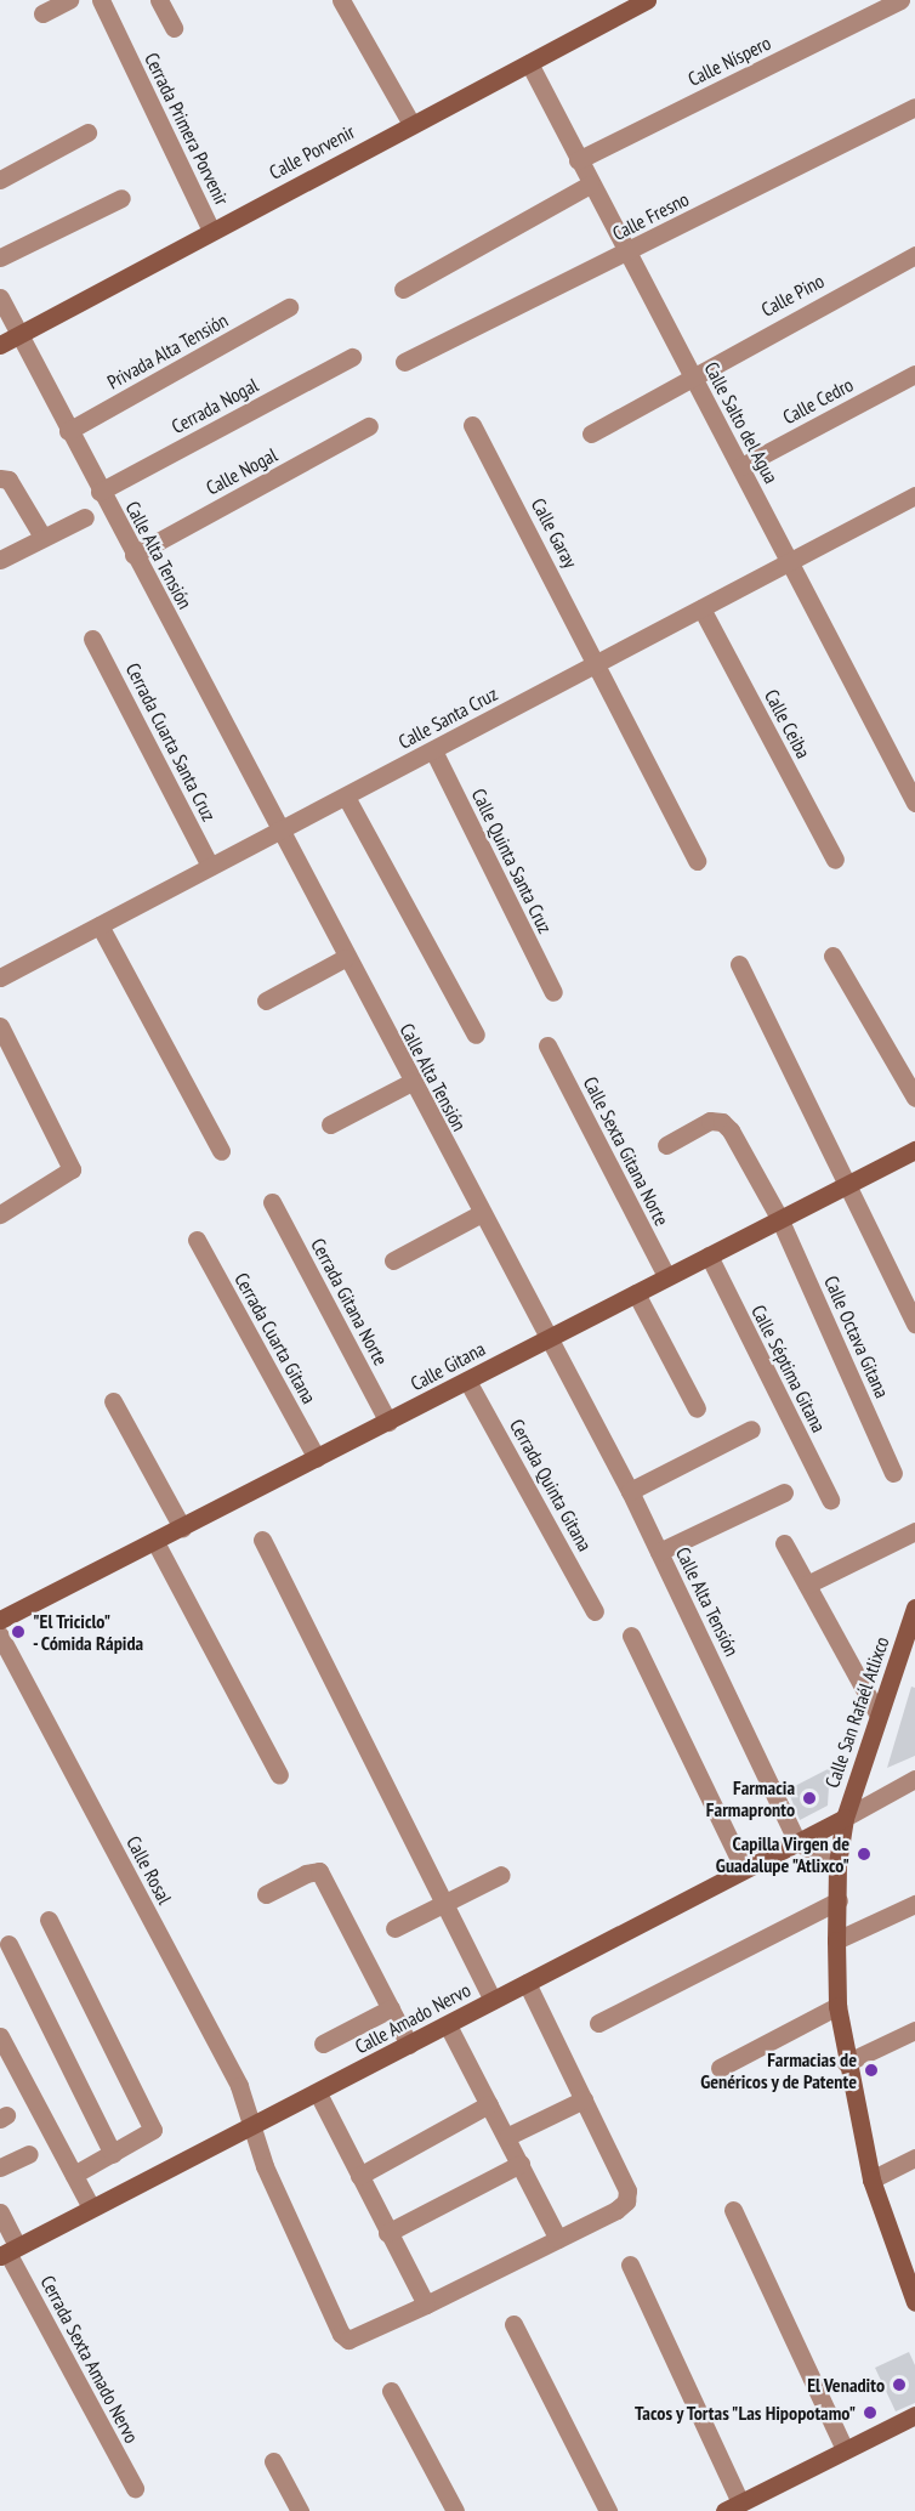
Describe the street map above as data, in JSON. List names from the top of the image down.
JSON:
{
  "streets": {
    "street": [
      "Calle Níspero",
      "Cerrada Primera Porvenir",
      "Calle Porvenir",
      "Calle Fresno",
      "Calle Pino",
      "Privada Alta Tensión",
      "Calle Cedro",
      "Cerrada Nogal",
      "Calle Salto del Agua",
      "Calle Nogal",
      "Calle Garay",
      "Calle Alta Tensión",
      "Calle Santa Cruz",
      "Calle Ceiba",
      "Cerrada Cuarta Santa Cruz",
      "Calle Quinta Santa Cruz",
      "Calle Sexta Gitana Norte",
      "Cerrada Gitana Norte",
      "Calle Octava Gitana",
      "Cerrada Cuarta Gitana",
      "Calle Gitana",
      "Calle Séptima Gitana",
      "Cerrada Quinta Gitana",
      "Calle San Rafaél Atlixco",
      "Calle Rosal",
      "Calle Amado Nervo",
      "Cerrada Sexta Amado Nervo"
    ]
  },
  "crossings": [
    ["Calle Níspero", "Calle Salto del Agua"],
    ["Cerrada Primera Porvenir", "Calle Porvenir"],
    ["Calle Porvenir", "Calle Salto del Agua"],
    ["Calle Porvenir", "Calle Alta Tensión"],
    ["Calle Fresno", "Calle Salto del Agua"],
    ["Calle Pino", "Calle Salto del Agua"],
    ["Privada Alta Tensión", "Calle Alta Tensión"],
    ["Calle Cedro", "Calle Salto del Agua"],
    ["Cerrada Nogal", "Calle Alta Tensión"],
    ["Calle Salto del Agua", "Calle Santa Cruz"],
    ["Calle Nogal", "Calle Alta Tensión"],
    ["Calle Garay", "Calle Santa Cruz"],
    ["Calle Alta Tensión", "Calle Santa Cruz"],
    ["Calle Alta Tensión", "Calle Gitana"],
    ["Calle Alta Tensión", "Calle Amado Nervo"],
    ["Calle Santa Cruz", "Calle Ceiba"],
    ["Calle Santa Cruz", "Cerrada Cuarta Santa Cruz"],
    ["Calle Santa Cruz", "Calle Quinta Santa Cruz"],
    ["Calle Sexta Gitana Norte", "Calle Gitana"],
    ["Cerrada Gitana Norte", "Calle Gitana"],
    ["Calle Octava Gitana", "Calle Gitana"],
    ["Cerrada Cuarta Gitana", "Calle Gitana"],
    ["Calle Gitana", "Calle Séptima Gitana"],
    ["Calle Gitana", "Cerrada Quinta Gitana"],
    ["Calle San Rafaél Atlixco", "Calle Amado Nervo"],
    ["Calle Rosal", "Calle Amado Nervo"],
    ["Calle Amado Nervo", "Cerrada Sexta Amado Nervo"]
  ],
  "places": [
    "\"El Triciclo\" - Cómida Rápida",
    "Farmacia Farmapronto",
    "Capilla Virgen de Guadalupe \"Atlixco\"",
    "Farmacias de Genéricos y de Patente",
    "El Venadito",
    "Tacos y Tortas \"Las Hipopotamo\""
  ]
}
